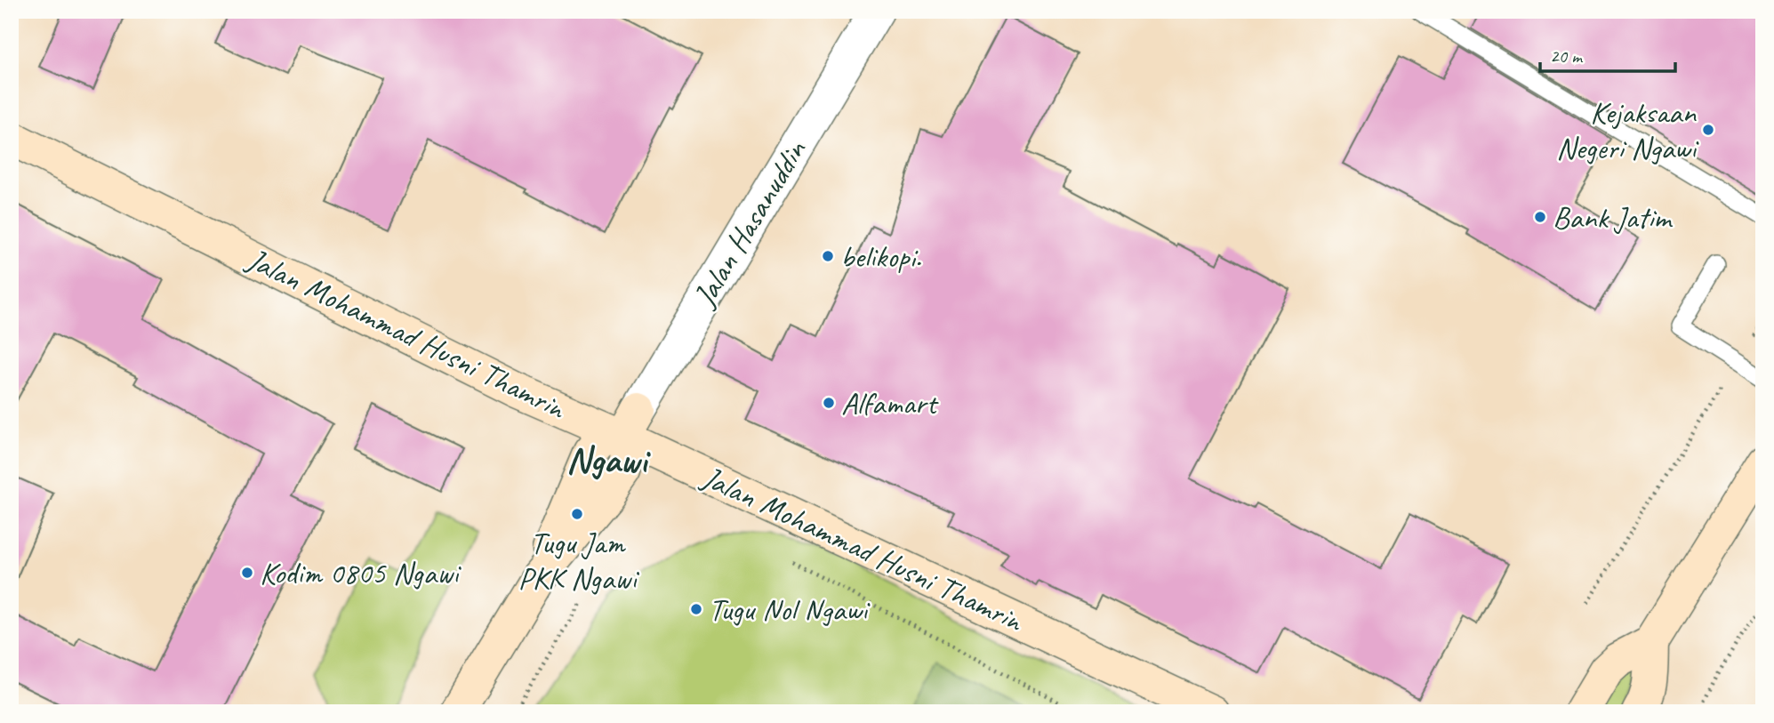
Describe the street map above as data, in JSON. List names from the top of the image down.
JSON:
{
  "streets": {
    "main road": ["Jalan Mohammad Husni Thamrin"],
    "street": ["Jalan Hasanuddin"]
  },
  "crossings": [
    ["Jalan Hasanuddin", "Jalan Mohammad Husni Thamrin"]
  ],
  "districts": ["Ngawi"],
  "places": [
    "Kejaksaan Negeri Ngawi",
    "Bank Jatim",
    "belikopi.",
    "Alfamart",
    "Tugu Jam PKK Ngawi",
    "Kodim 0805 Ngawi",
    "Tugu Nol Ngawi"
  ],
  "scale_bar": "20 m"
}
